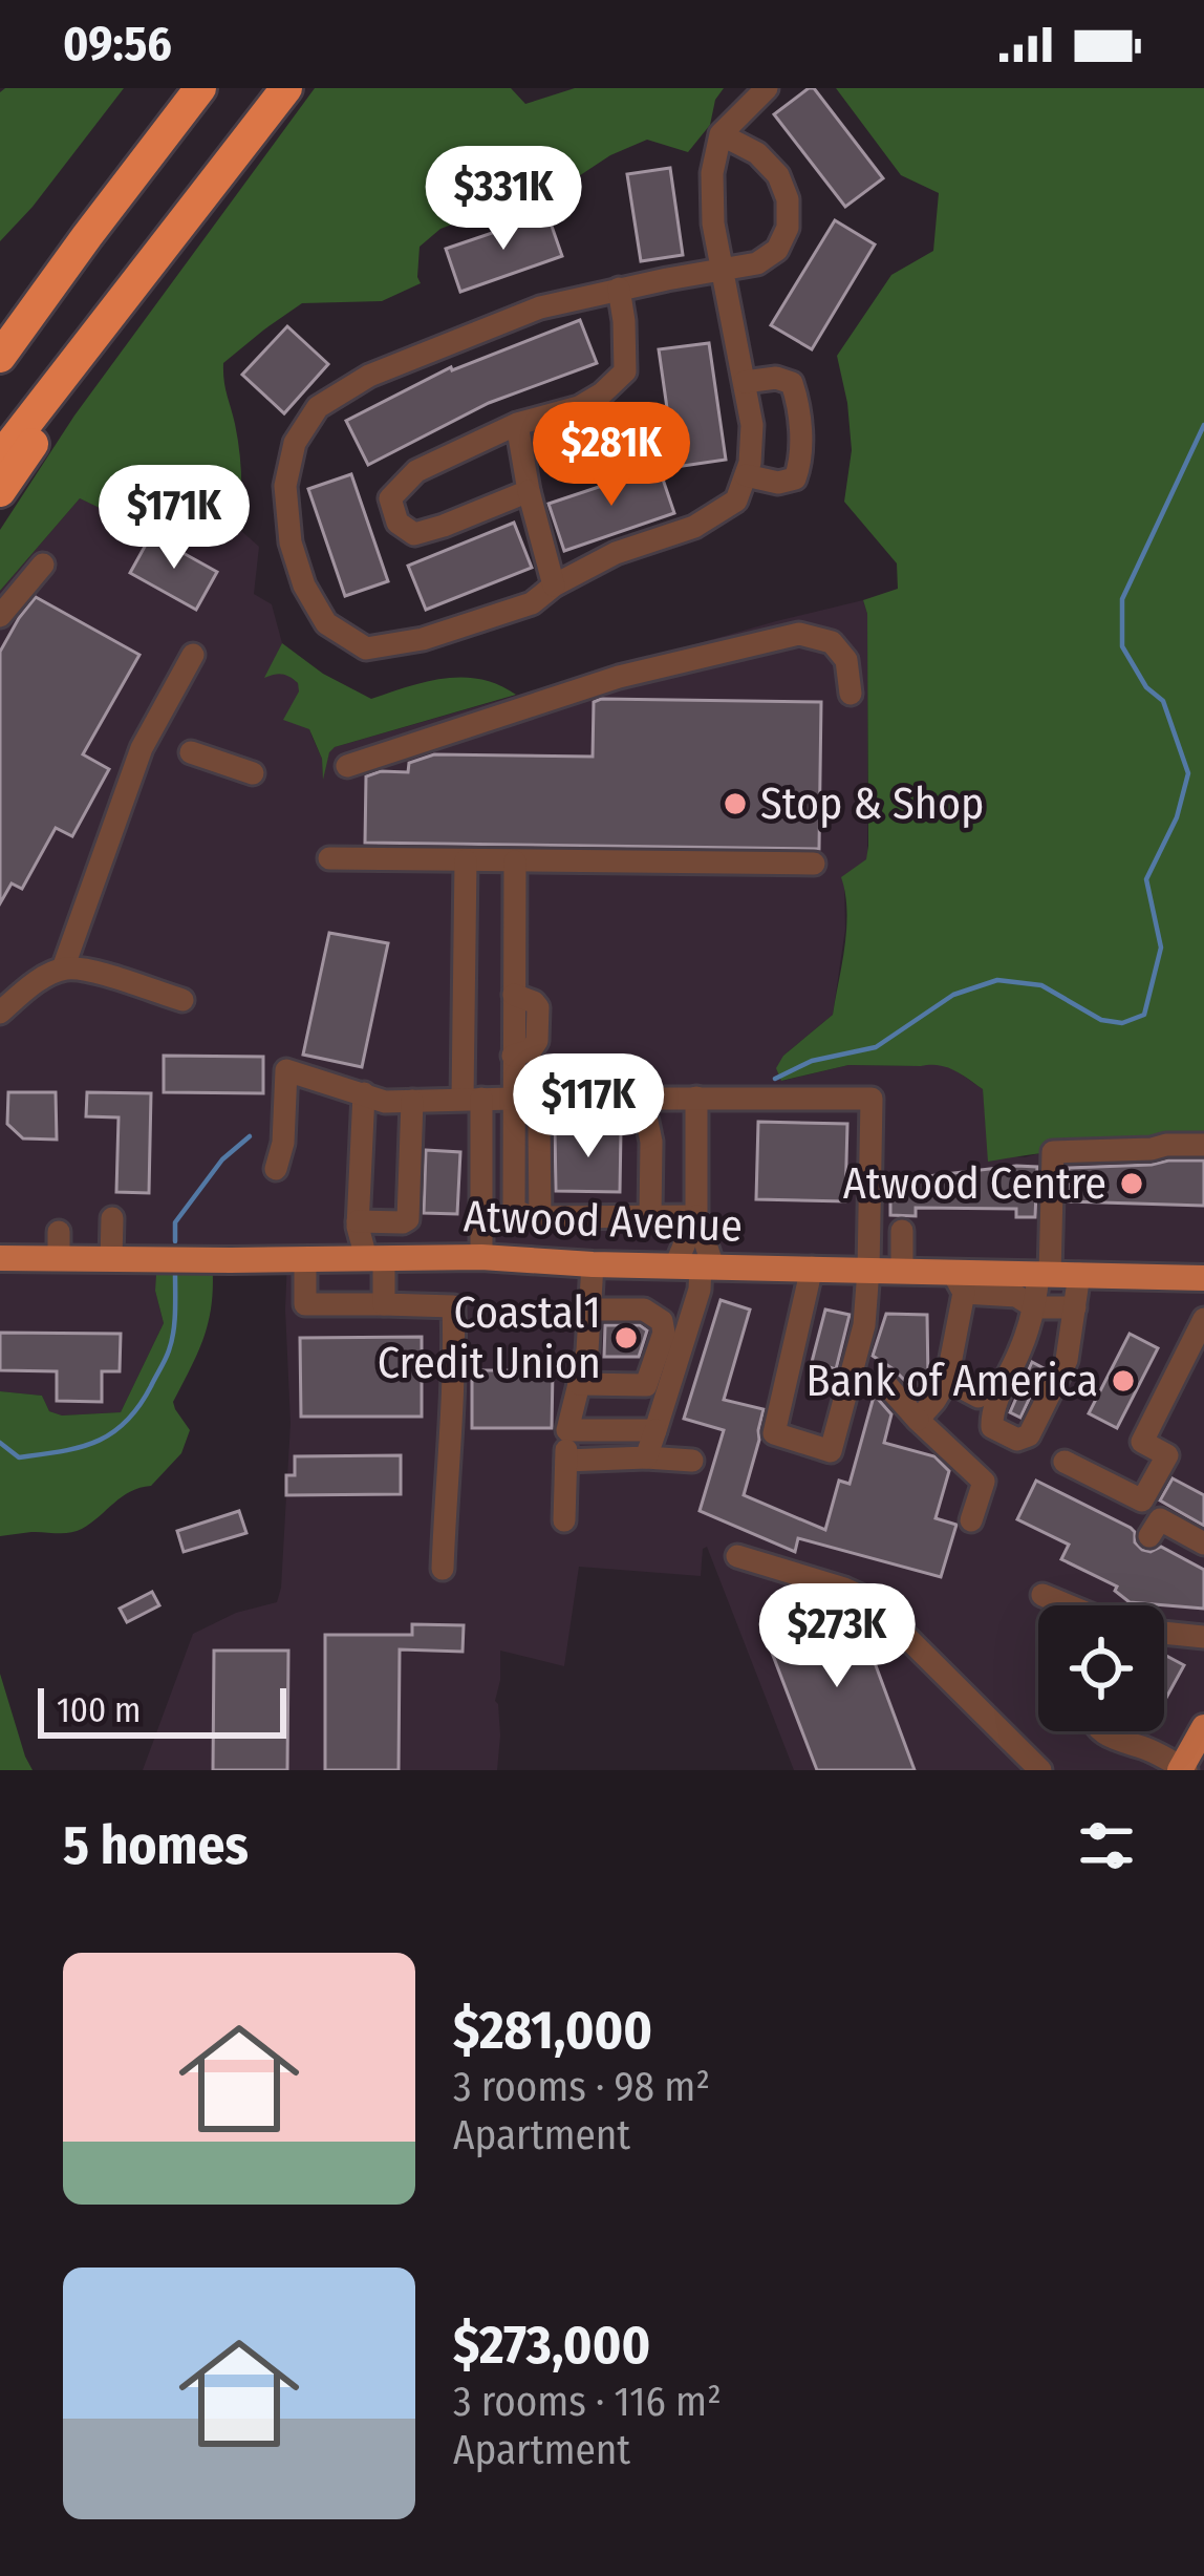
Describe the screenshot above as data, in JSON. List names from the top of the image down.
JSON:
{
  "streets": {
    "main road": ["Atwood Avenue"]
  },
  "places": [
    "Stop & Shop",
    "Atwood Centre",
    "Coastal1 Credit Union",
    "Bank of America"
  ],
  "scale_bar": "100 m",
  "page": {
    "status": "09:56",
    "price": [
      "$331K",
      "$281K",
      "$171K",
      "$117K",
      "$273K"
    ],
    "scale": "100 m",
    "heading": "5 homes",
    "list": [
      {
        "name": "$281,000",
        "note": "3 rooms · 98 m² · Apartment"
      },
      {
        "name": "$273,000",
        "note": "3 rooms · 116 m² · Apartment"
      }
    ]
  }
}
